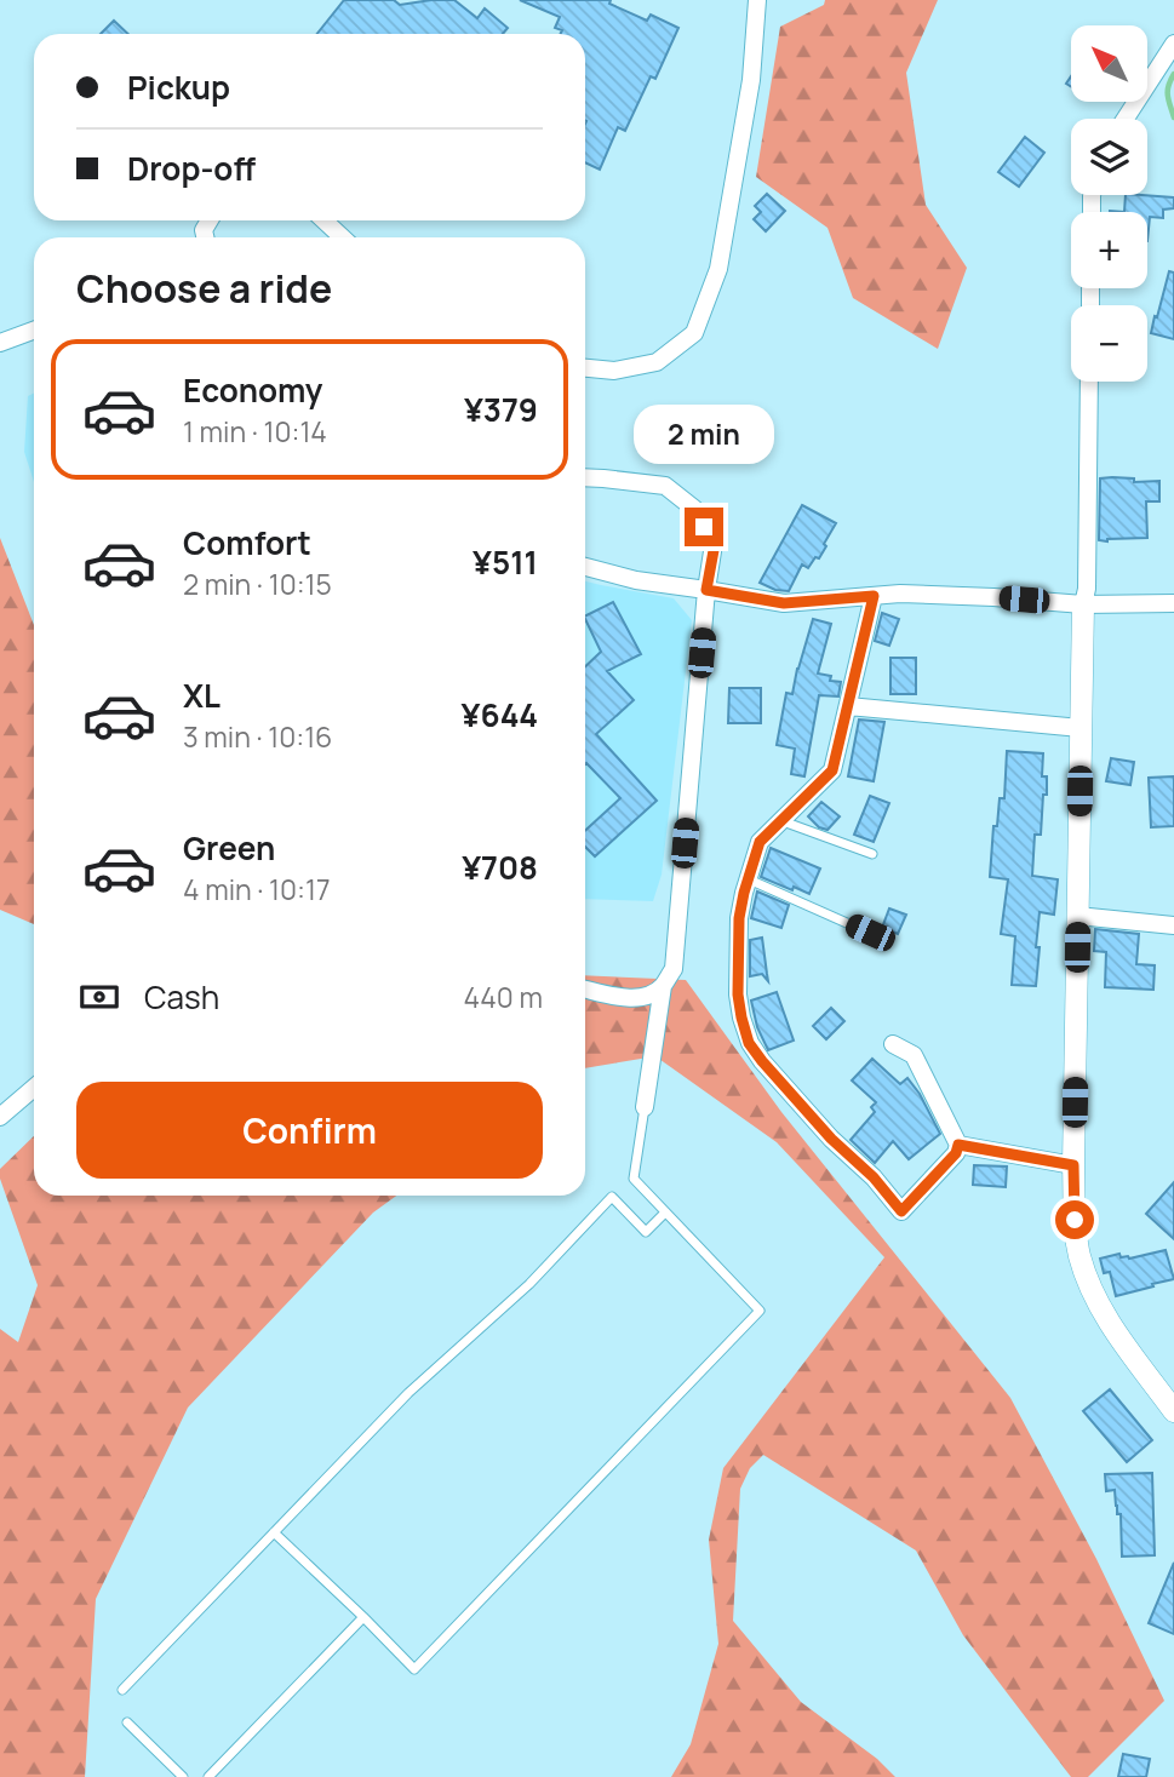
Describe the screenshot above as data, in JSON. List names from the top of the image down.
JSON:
{
  "north": "top left",
  "page": {
    "map_buttons": ["+", "−"],
    "banner": ["Pickup", "Drop-off"],
    "heading": "Choose a ride",
    "list": [
      {
        "name": "Economy",
        "note": "1 min · 10:14",
        "value": "¥379"
      },
      {
        "name": "Comfort",
        "note": "2 min · 10:15",
        "value": "¥511"
      },
      {
        "name": "XL",
        "note": "3 min · 10:16",
        "value": "¥644"
      },
      {
        "name": "Green",
        "note": "4 min · 10:17",
        "value": "¥708"
      }
    ],
    "bubble": "2 min",
    "pay": ["Cash", "440 m"],
    "buttons": "Confirm"
  }
}
